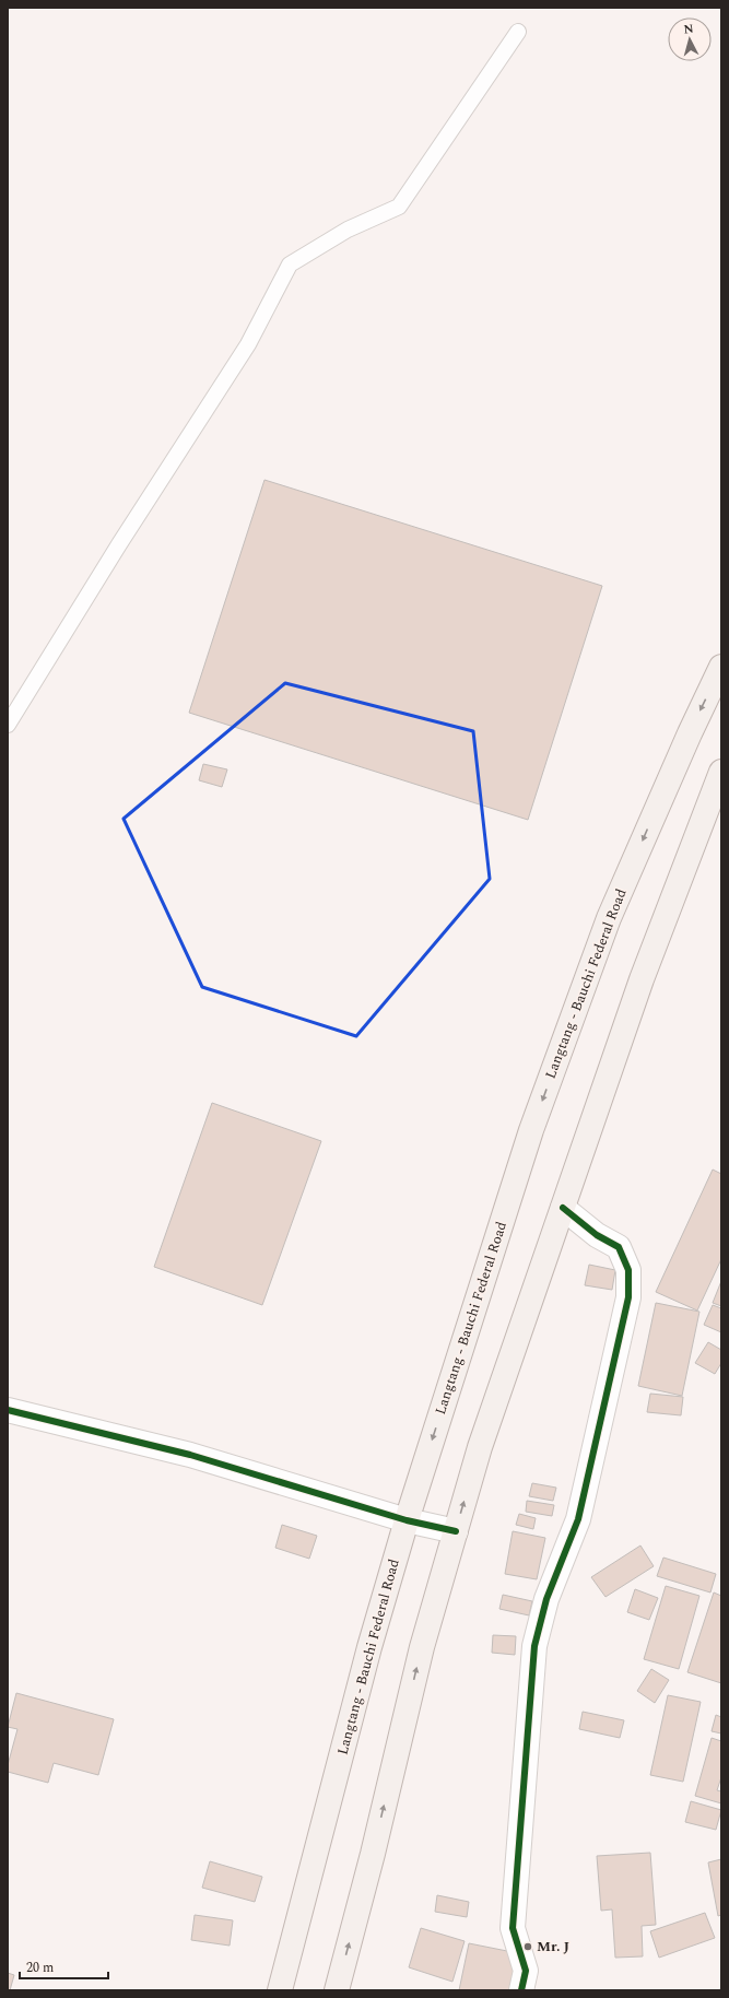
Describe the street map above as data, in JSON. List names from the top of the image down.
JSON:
{
  "streets": {
    "main road": ["Langtang - Bauchi Federal Road"]
  },
  "places": ["Mr. J"],
  "scale_bar": "20 m",
  "north": "top"
}
